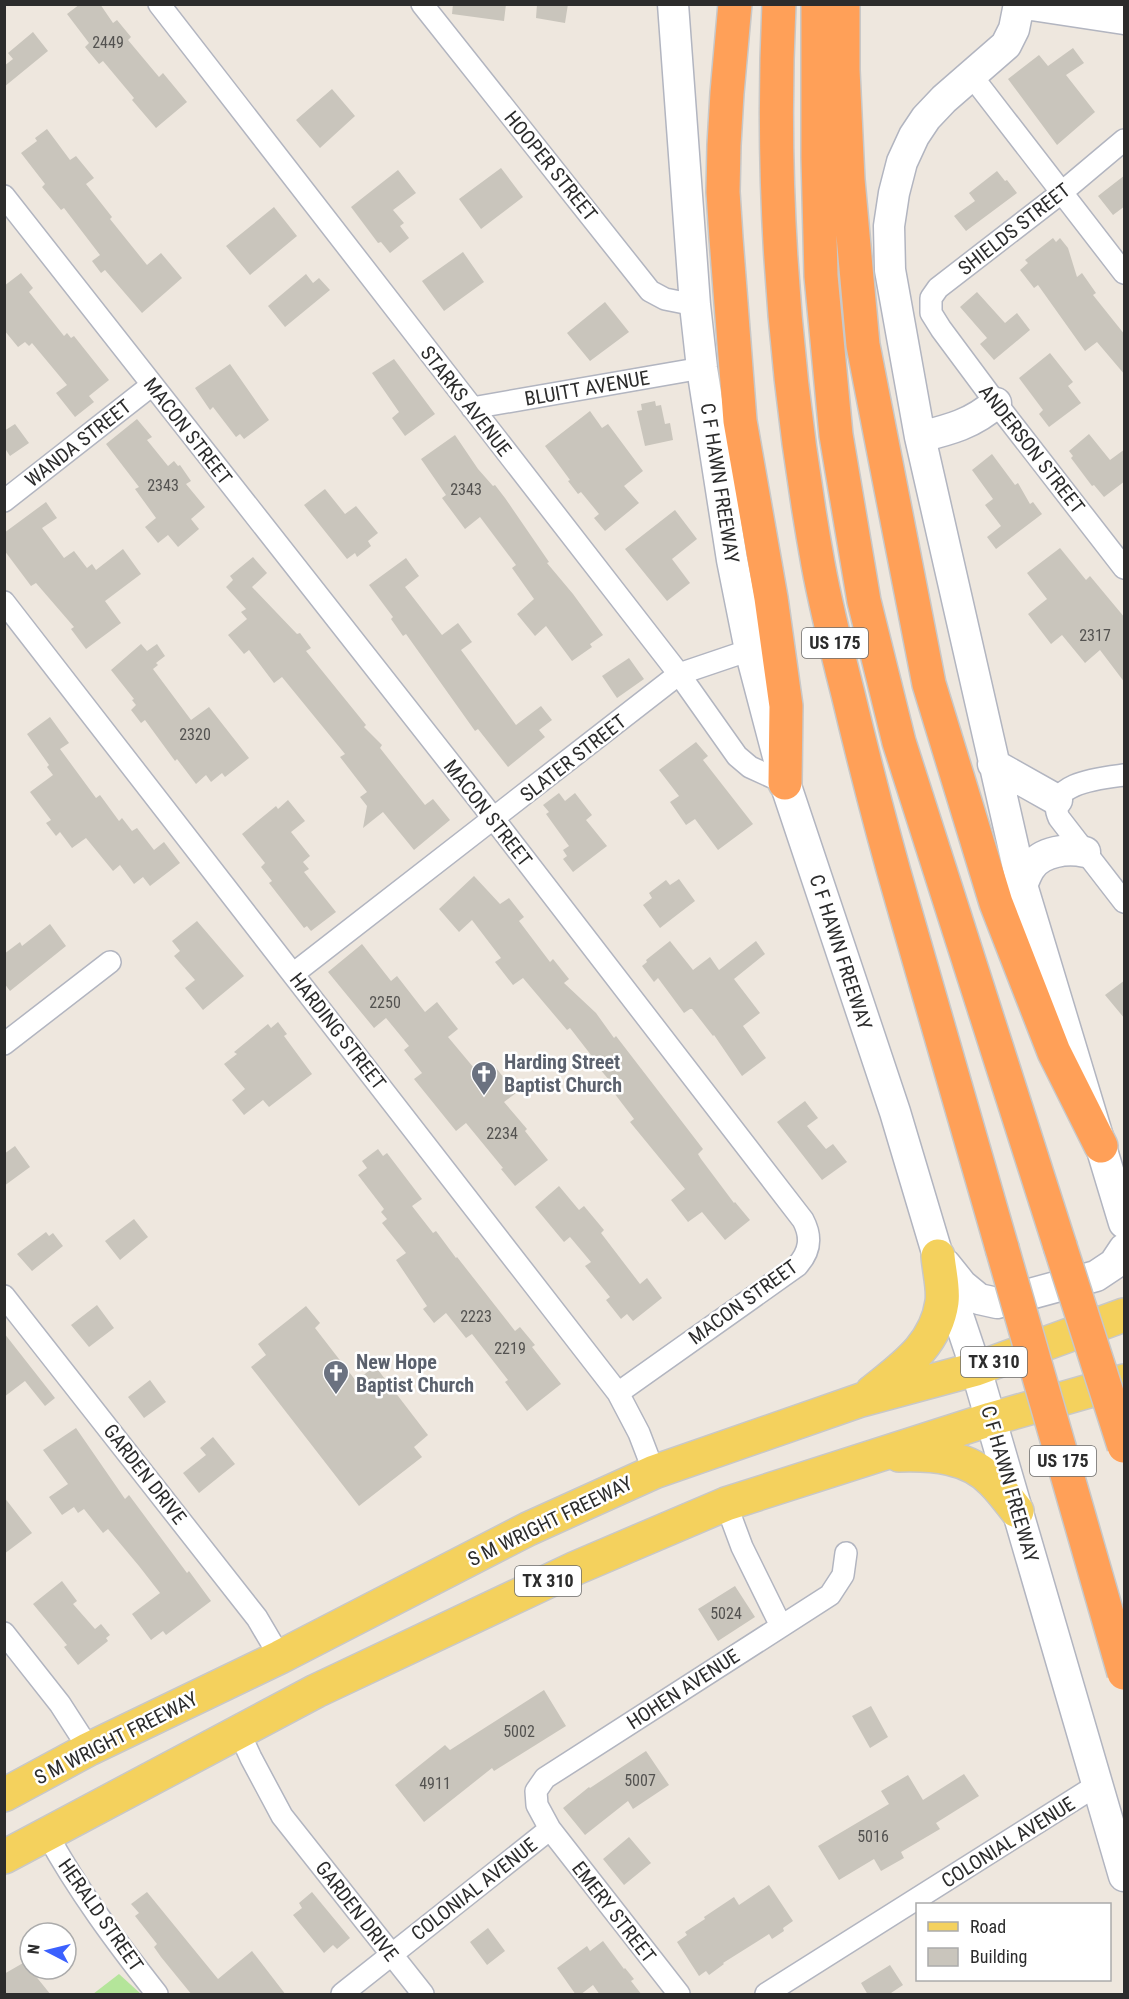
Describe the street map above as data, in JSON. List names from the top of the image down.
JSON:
{
  "streets": {
    "highway": ["US 175"],
    "main road": ["C F HAWN FREEWAY", "TX 310", "S M WRIGHT FREEWAY"],
    "street": [
      "HOOPER STREET",
      "SHIELDS STREET",
      "BLUITT AVENUE",
      "STARKS AVENUE",
      "MACON STREET",
      "WANDA STREET",
      "ANDERSON STREET",
      "SLATER STREET",
      "HARDING STREET",
      "GARDEN DRIVE",
      "HOHEN AVENUE",
      "COLONIAL AVENUE",
      "EMERY STREET",
      "HERALD STREET"
    ]
  },
  "crossings": [
    ["HOOPER STREET", "C F HAWN FREEWAY"],
    ["SHIELDS STREET", "ANDERSON STREET"],
    ["BLUITT AVENUE", "STARKS AVENUE"],
    ["BLUITT AVENUE", "C F HAWN FREEWAY"],
    ["STARKS AVENUE", "C F HAWN FREEWAY"],
    ["STARKS AVENUE", "SLATER STREET"],
    ["MACON STREET", "WANDA STREET"],
    ["MACON STREET", "SLATER STREET"],
    ["MACON STREET", "HARDING STREET"],
    ["C F HAWN FREEWAY", "SLATER STREET"],
    ["C F HAWN FREEWAY", "TX 310"],
    ["C F HAWN FREEWAY", "S M WRIGHT FREEWAY"],
    ["C F HAWN FREEWAY", "COLONIAL AVENUE"],
    ["SLATER STREET", "HARDING STREET"],
    ["HARDING STREET", "S M WRIGHT FREEWAY"],
    ["TX 310", "GARDEN DRIVE"],
    ["TX 310", "HERALD STREET"],
    ["GARDEN DRIVE", "S M WRIGHT FREEWAY"],
    ["GARDEN DRIVE", "COLONIAL AVENUE"],
    ["HOHEN AVENUE", "COLONIAL AVENUE"],
    ["HOHEN AVENUE", "EMERY STREET"],
    ["COLONIAL AVENUE", "EMERY STREET"]
  ],
  "places": {
    "church": ["Harding Street Baptist Church", "New Hope Baptist Church"]
  },
  "house_numbers": [
    "2449",
    "2343",
    "2343",
    "2317",
    "2320",
    "2250",
    "2234",
    "2223",
    "2219",
    "5024",
    "5002",
    "5007",
    "4911",
    "5016"
  ],
  "legend": ["Road", "Building"],
  "north": "left"
}
